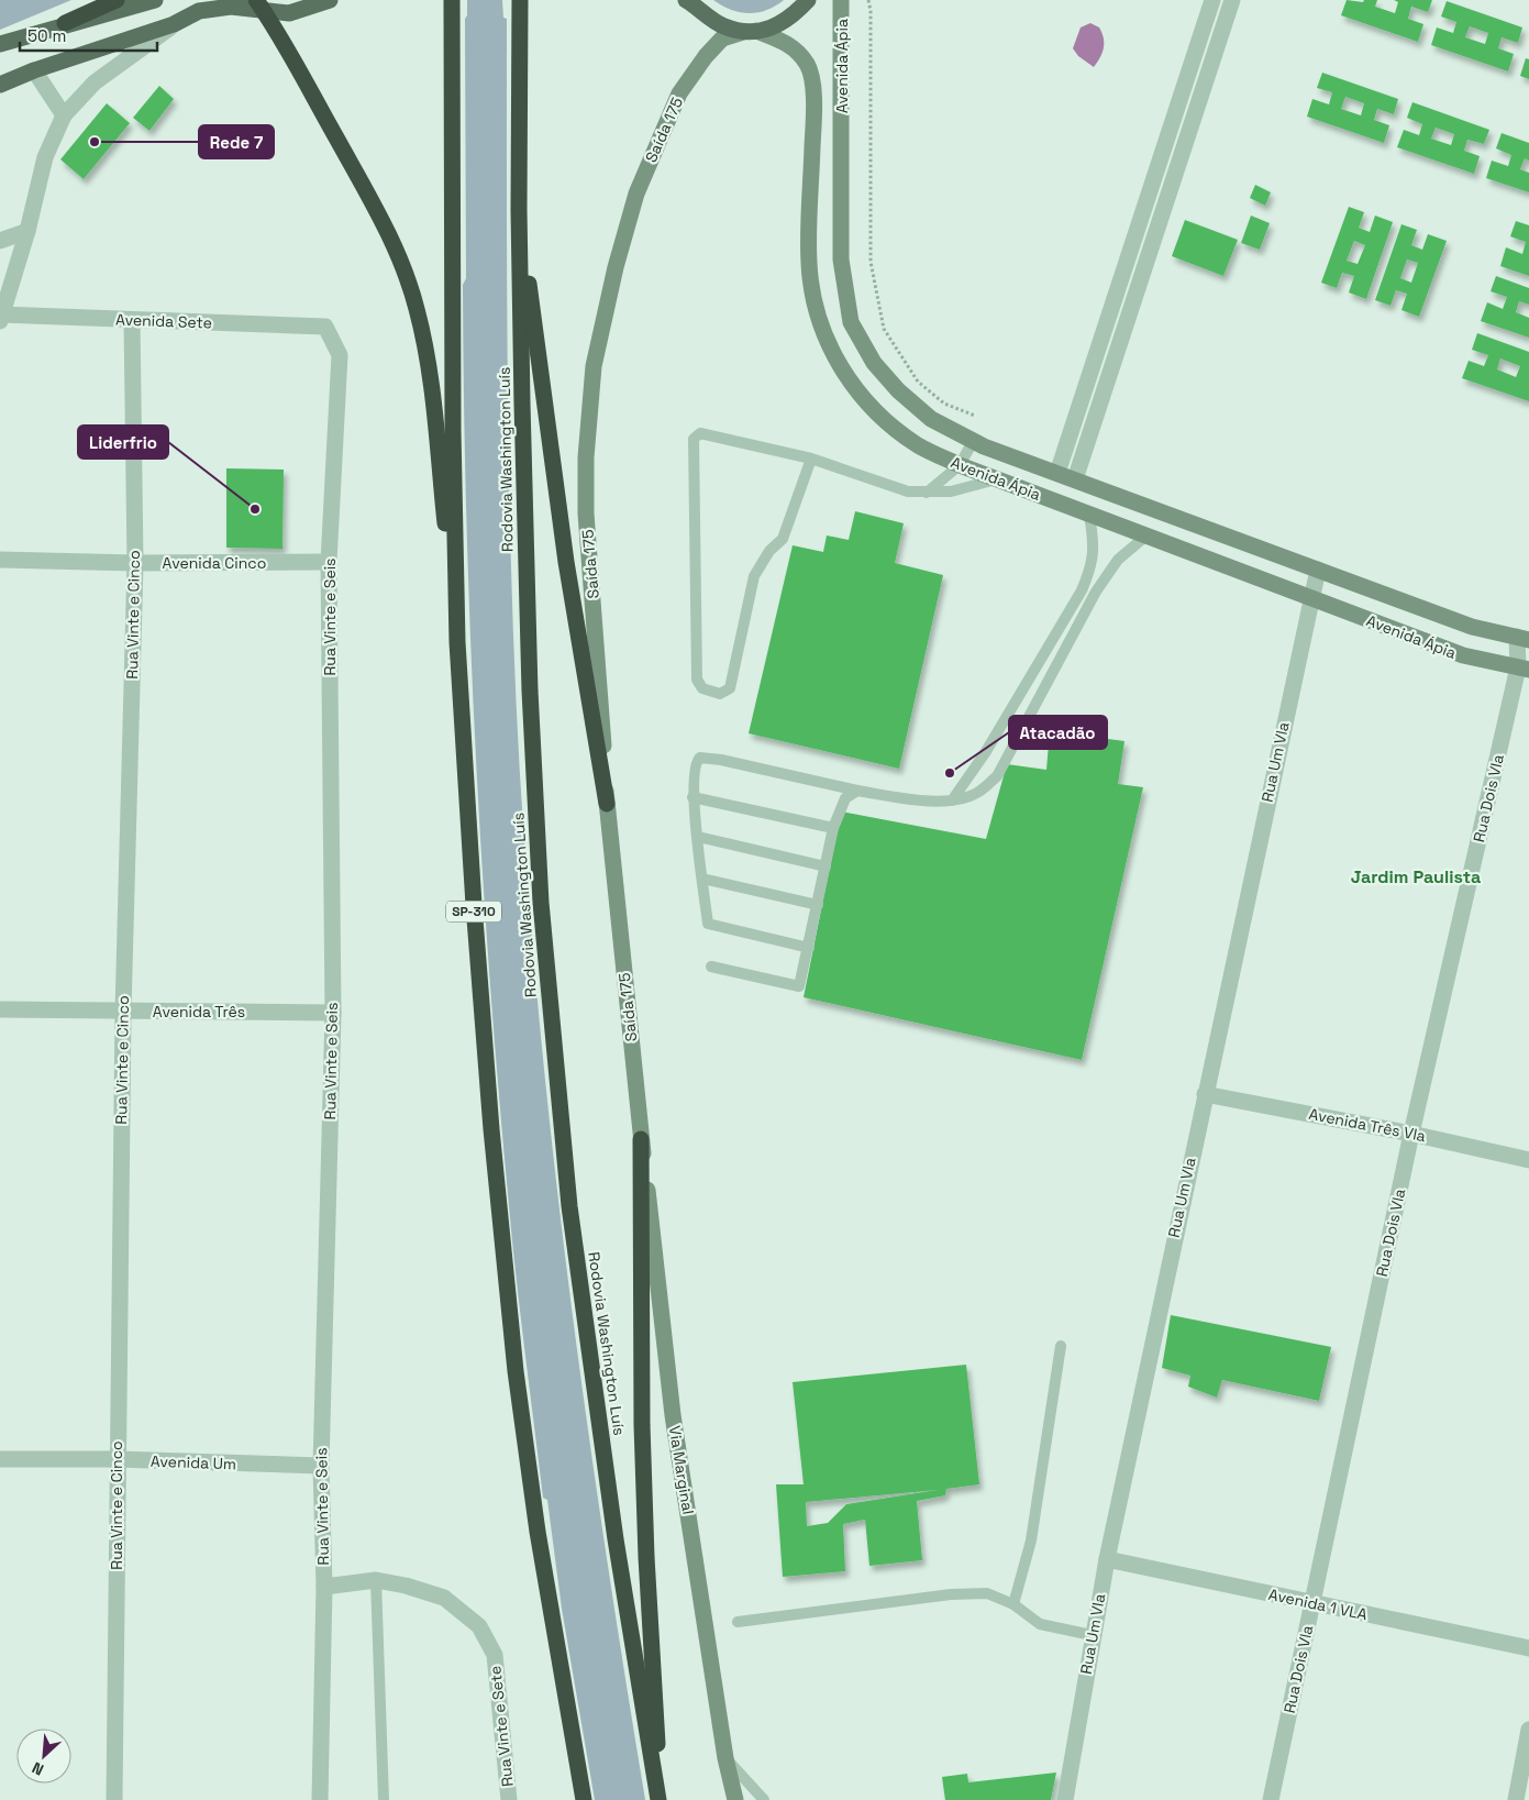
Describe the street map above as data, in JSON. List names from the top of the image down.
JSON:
{
  "streets": {
    "highway": ["Rodovia Washington Luís", "SP-310"],
    "street": [
      "Avenida Ápia",
      "Saída 175",
      "Avenida Sete",
      "Avenida Cinco",
      "Rua Vinte e Cinco",
      "Rua Vinte e Seis",
      "Rua Um Vla",
      "Rua Dois Vla",
      "Avenida Três",
      "Avenida Três Vla",
      "Avenida Um",
      "Via Marginal",
      "Avenida 1 VLA",
      "Rua Vinte e Sete"
    ]
  },
  "crossings": [
    ["Avenida Ápia", "Saída 175"],
    ["Avenida Ápia", "Rua Um Vla"],
    ["Avenida Ápia", "Rua Dois Vla"],
    ["Saída 175", "Via Marginal"],
    ["Avenida Sete", "Rua Vinte e Cinco"],
    ["Avenida Sete", "Rua Vinte e Seis"],
    ["Avenida Cinco", "Rua Vinte e Cinco"],
    ["Avenida Cinco", "Rua Vinte e Seis"],
    ["Rua Vinte e Cinco", "Avenida Três"],
    ["Rua Vinte e Cinco", "Avenida Um"],
    ["Rua Vinte e Seis", "Avenida Três"],
    ["Rua Vinte e Seis", "Avenida Um"],
    ["Rua Vinte e Seis", "Rua Vinte e Sete"],
    ["Rua Um Vla", "Avenida Três Vla"],
    ["Rua Um Vla", "Avenida 1 VLA"],
    ["Rua Dois Vla", "Avenida Três Vla"],
    ["Rua Dois Vla", "Avenida 1 VLA"]
  ],
  "districts": ["Jardim Paulista"],
  "places": ["Rede 7", "Liderfrio", "Atacadão"],
  "scale_bar": "50 m",
  "north": "bottom left"
}
